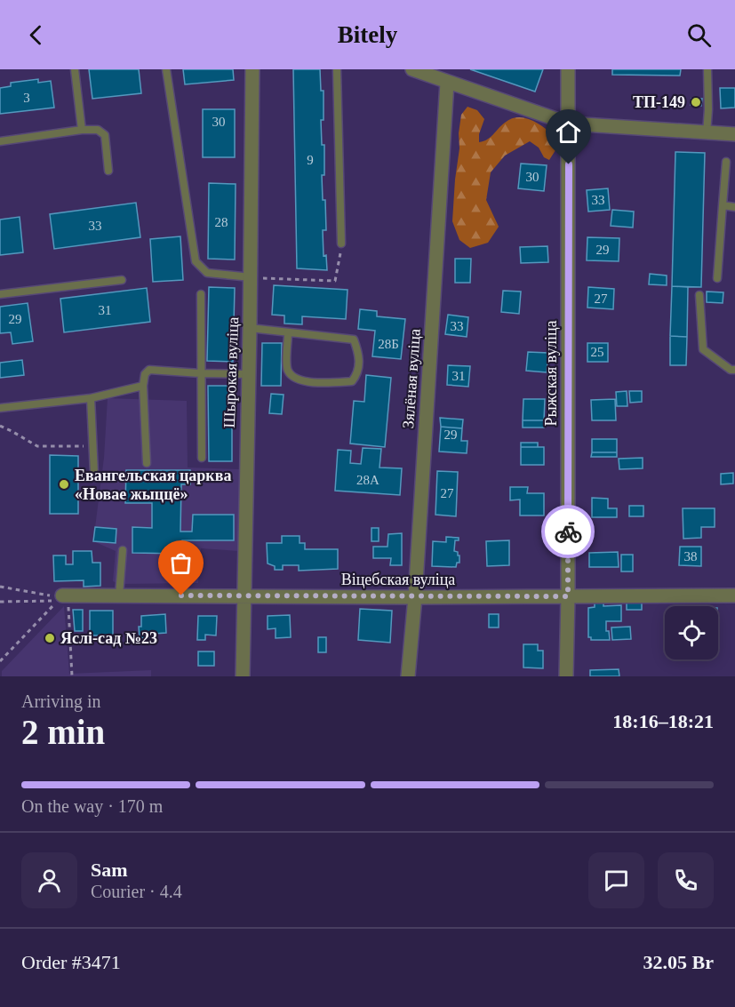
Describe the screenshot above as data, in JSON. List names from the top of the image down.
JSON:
{
  "streets": {
    "street": [
      "Шырокая вуліца",
      "Рыжская вуліца",
      "Зялёная вуліца",
      "Віцебская вуліца"
    ]
  },
  "crossings": [
    ["Шырокая вуліца", "Віцебская вуліца"],
    ["Рыжская вуліца", "Віцебская вуліца"],
    ["Зялёная вуліца", "Віцебская вуліца"]
  ],
  "places": ["ТП-149", "Евангельская царква «Новае жыццё»", "Яслі-сад №23"],
  "house_numbers": [
    "3",
    "30",
    "9",
    "30",
    "33",
    "28",
    "33",
    "29",
    "27",
    "31",
    "29",
    "33",
    "28Б",
    "25",
    "31",
    "29",
    "28А",
    "27",
    "38"
  ],
  "page": {
    "header": "Bitely",
    "heading": ["2 min", "Arriving in", "18:16–18:21"],
    "panel": [
      "Sam",
      "Courier · 4.4",
      "Order #3471",
      "32.05 Br"
    ],
    "bar": "On the way · 170 m"
  }
}
